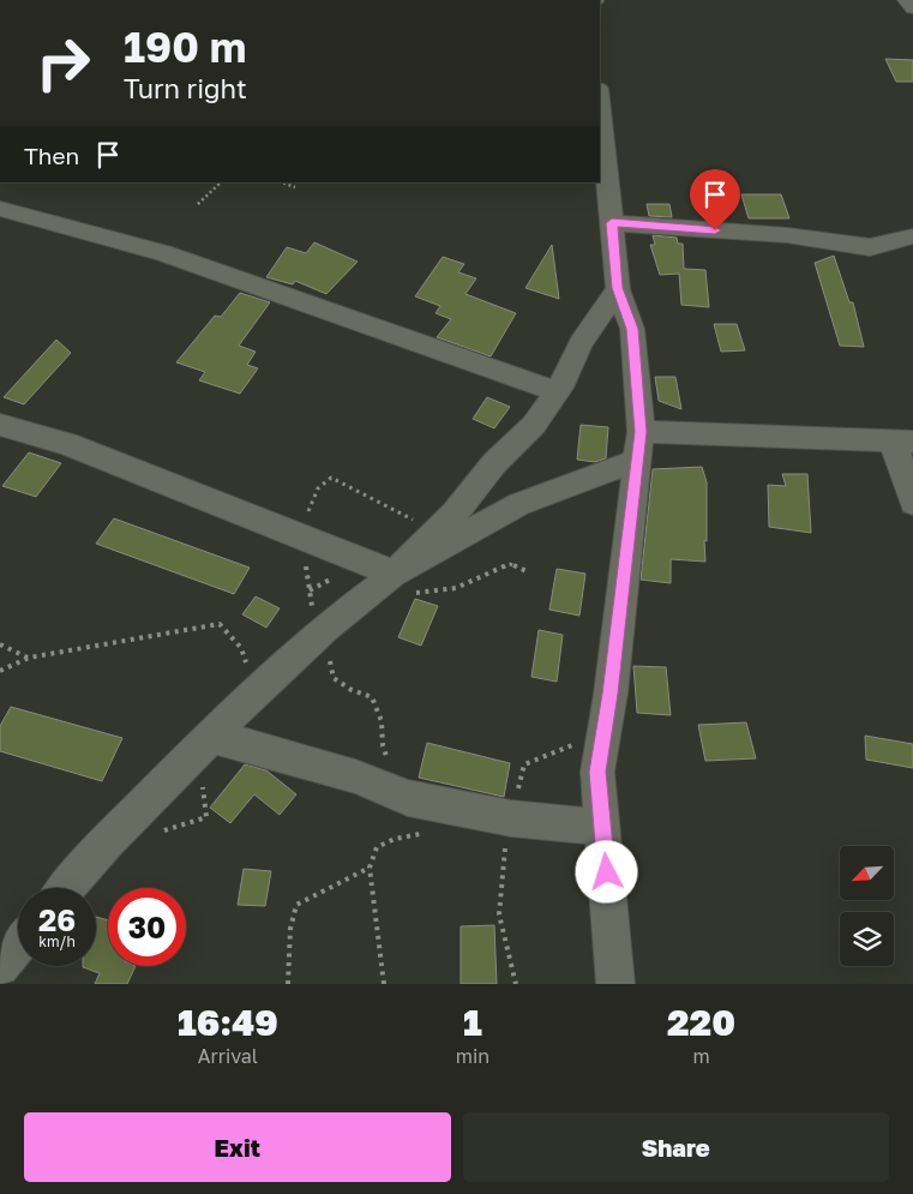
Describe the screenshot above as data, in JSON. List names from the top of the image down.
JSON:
{
  "north": "bottom left",
  "page": {
    "turn": ["190 m", "Turn right"],
    "then": "Then",
    "speed": "26 km/h",
    "limit": "30",
    "eta": [
      "16:49",
      "Arrival",
      "1",
      "min",
      "220",
      "m"
    ],
    "buttons": ["Exit", "Share"]
  }
}
